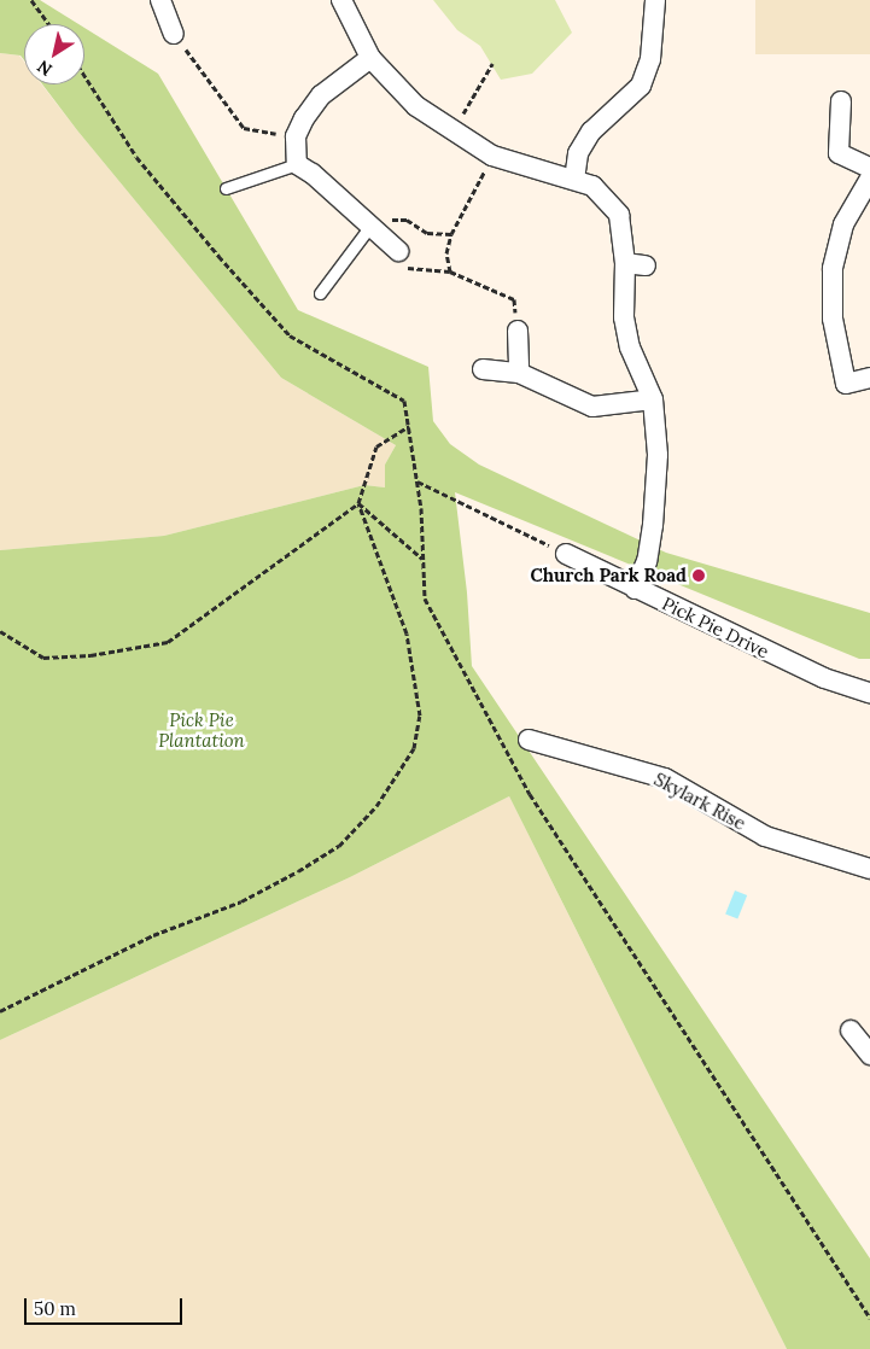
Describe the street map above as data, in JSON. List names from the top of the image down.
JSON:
{
  "streets": {
    "street": ["Pick Pie Drive", "Skylark Rise"]
  },
  "parks": ["Pick Pie Plantation"],
  "places": ["Church Park Road"],
  "scale_bar": "50 m",
  "north": "bottom left"
}
